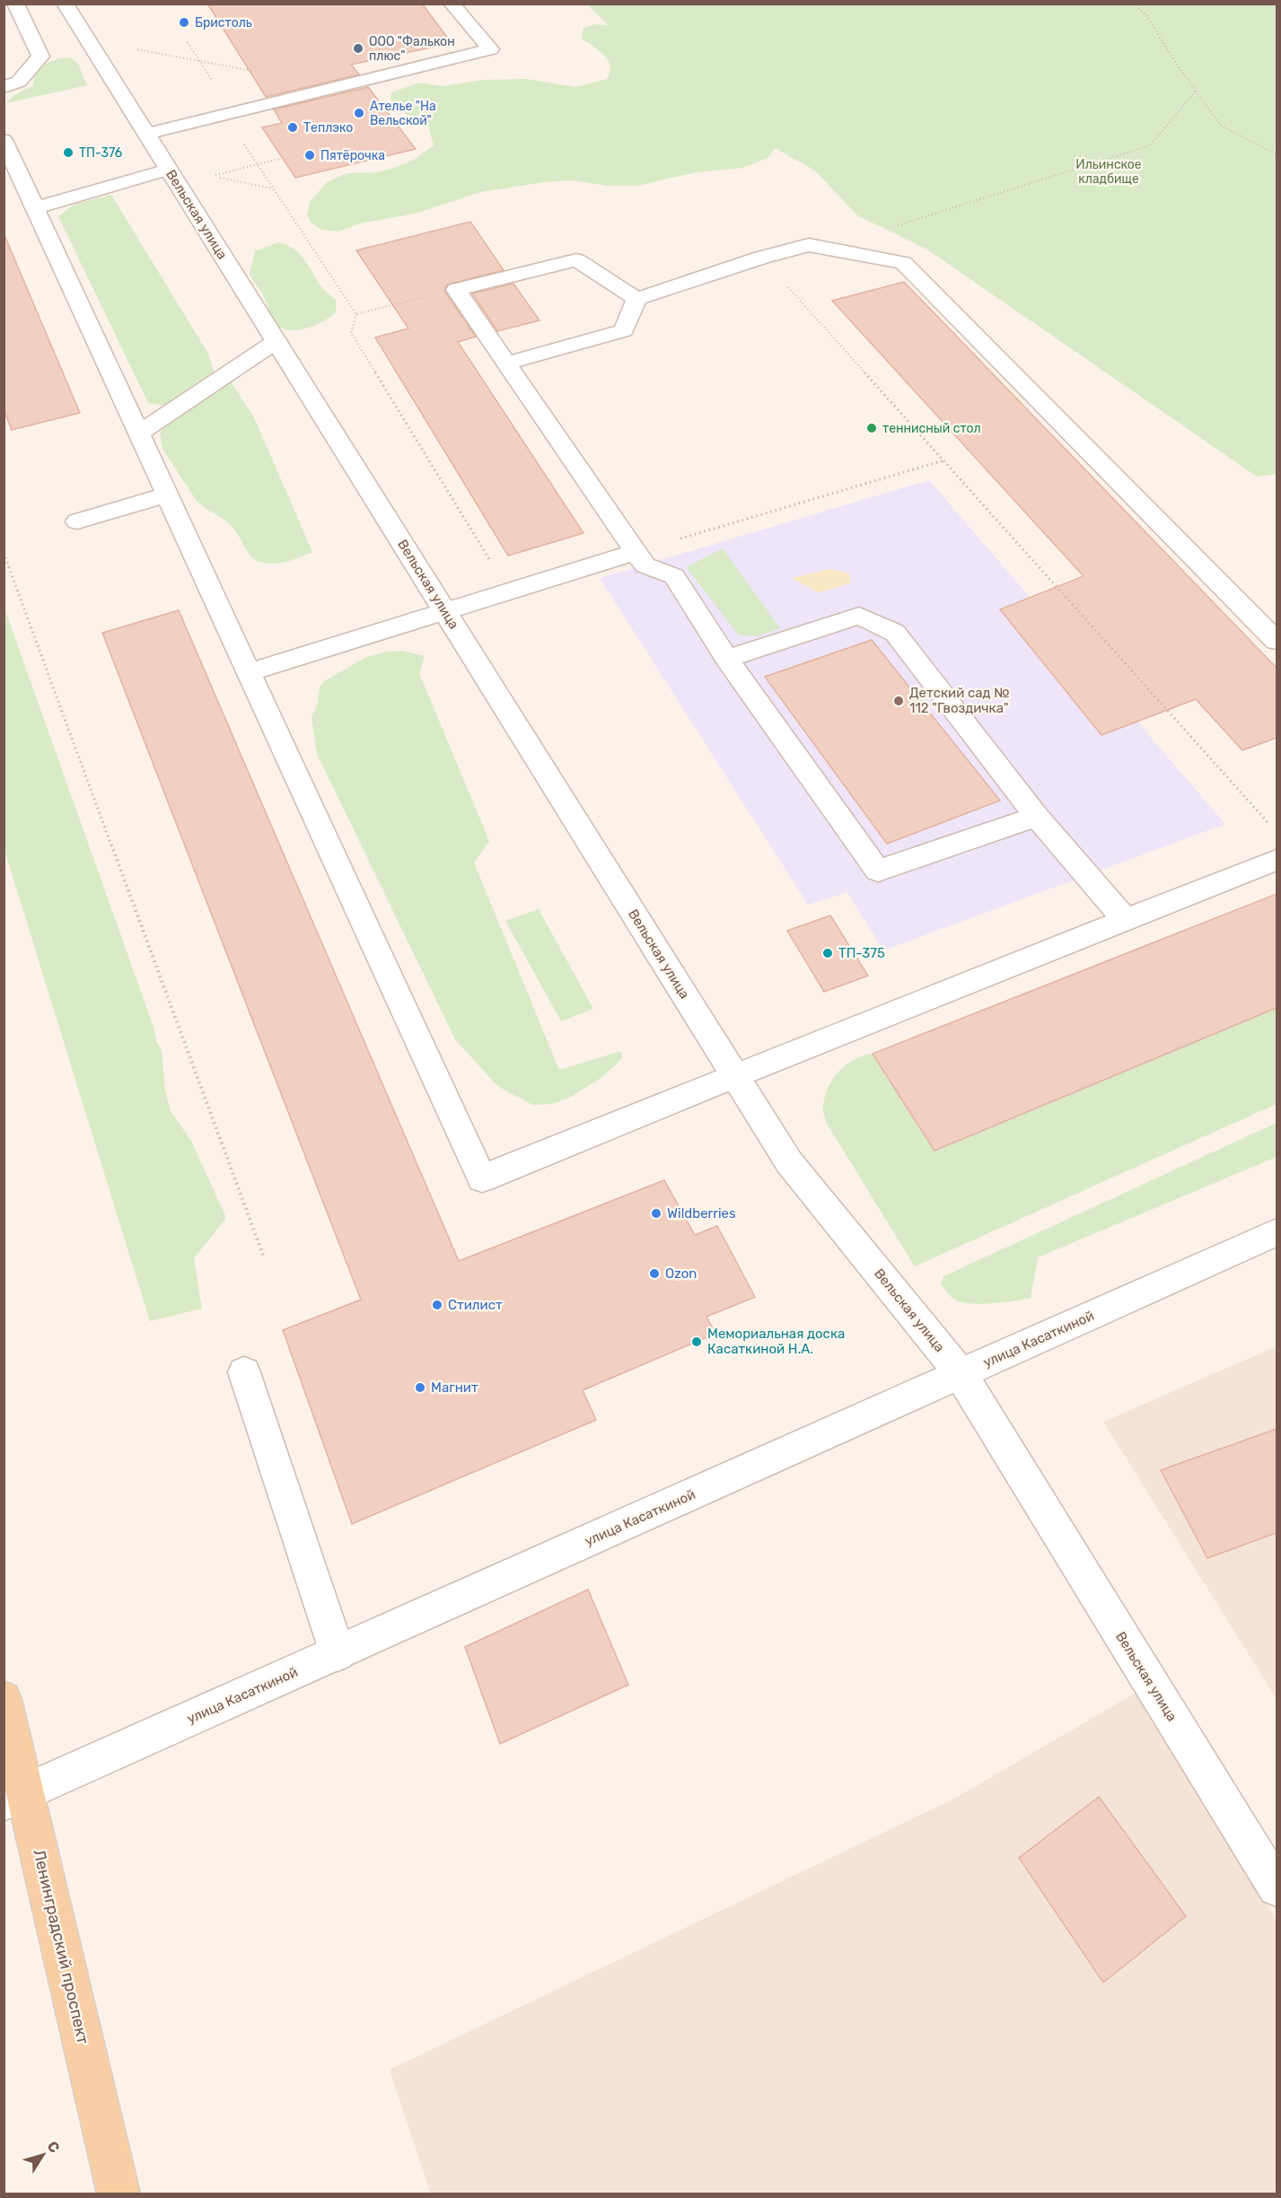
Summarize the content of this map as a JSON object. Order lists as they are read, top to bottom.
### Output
{
  "streets": {
    "main road": ["Ленинградский проспект"],
    "street": ["Вельская улица", "улица Касаткиной"]
  },
  "crossings": [
    ["Вельская улица", "улица Касаткиной"],
    ["улица Касаткиной", "Ленинградский проспект"]
  ],
  "parks": ["Ильинское кладбище"],
  "places": [
    "Бристоль",
    "ООО \"Фалькон плюс\"",
    "Ателье \"На Вельской\"",
    "Теплэко",
    "ТП-376",
    "Пятёрочка",
    "теннисный стол",
    "Детский сад № 112 \"Гвоздичка\"",
    "ТП-375",
    "Wildberries",
    "Ozon",
    "Стилист",
    "Мемориальная доска Касаткиной Н.А.",
    "Магнит"
  ],
  "north": "top right"
}
